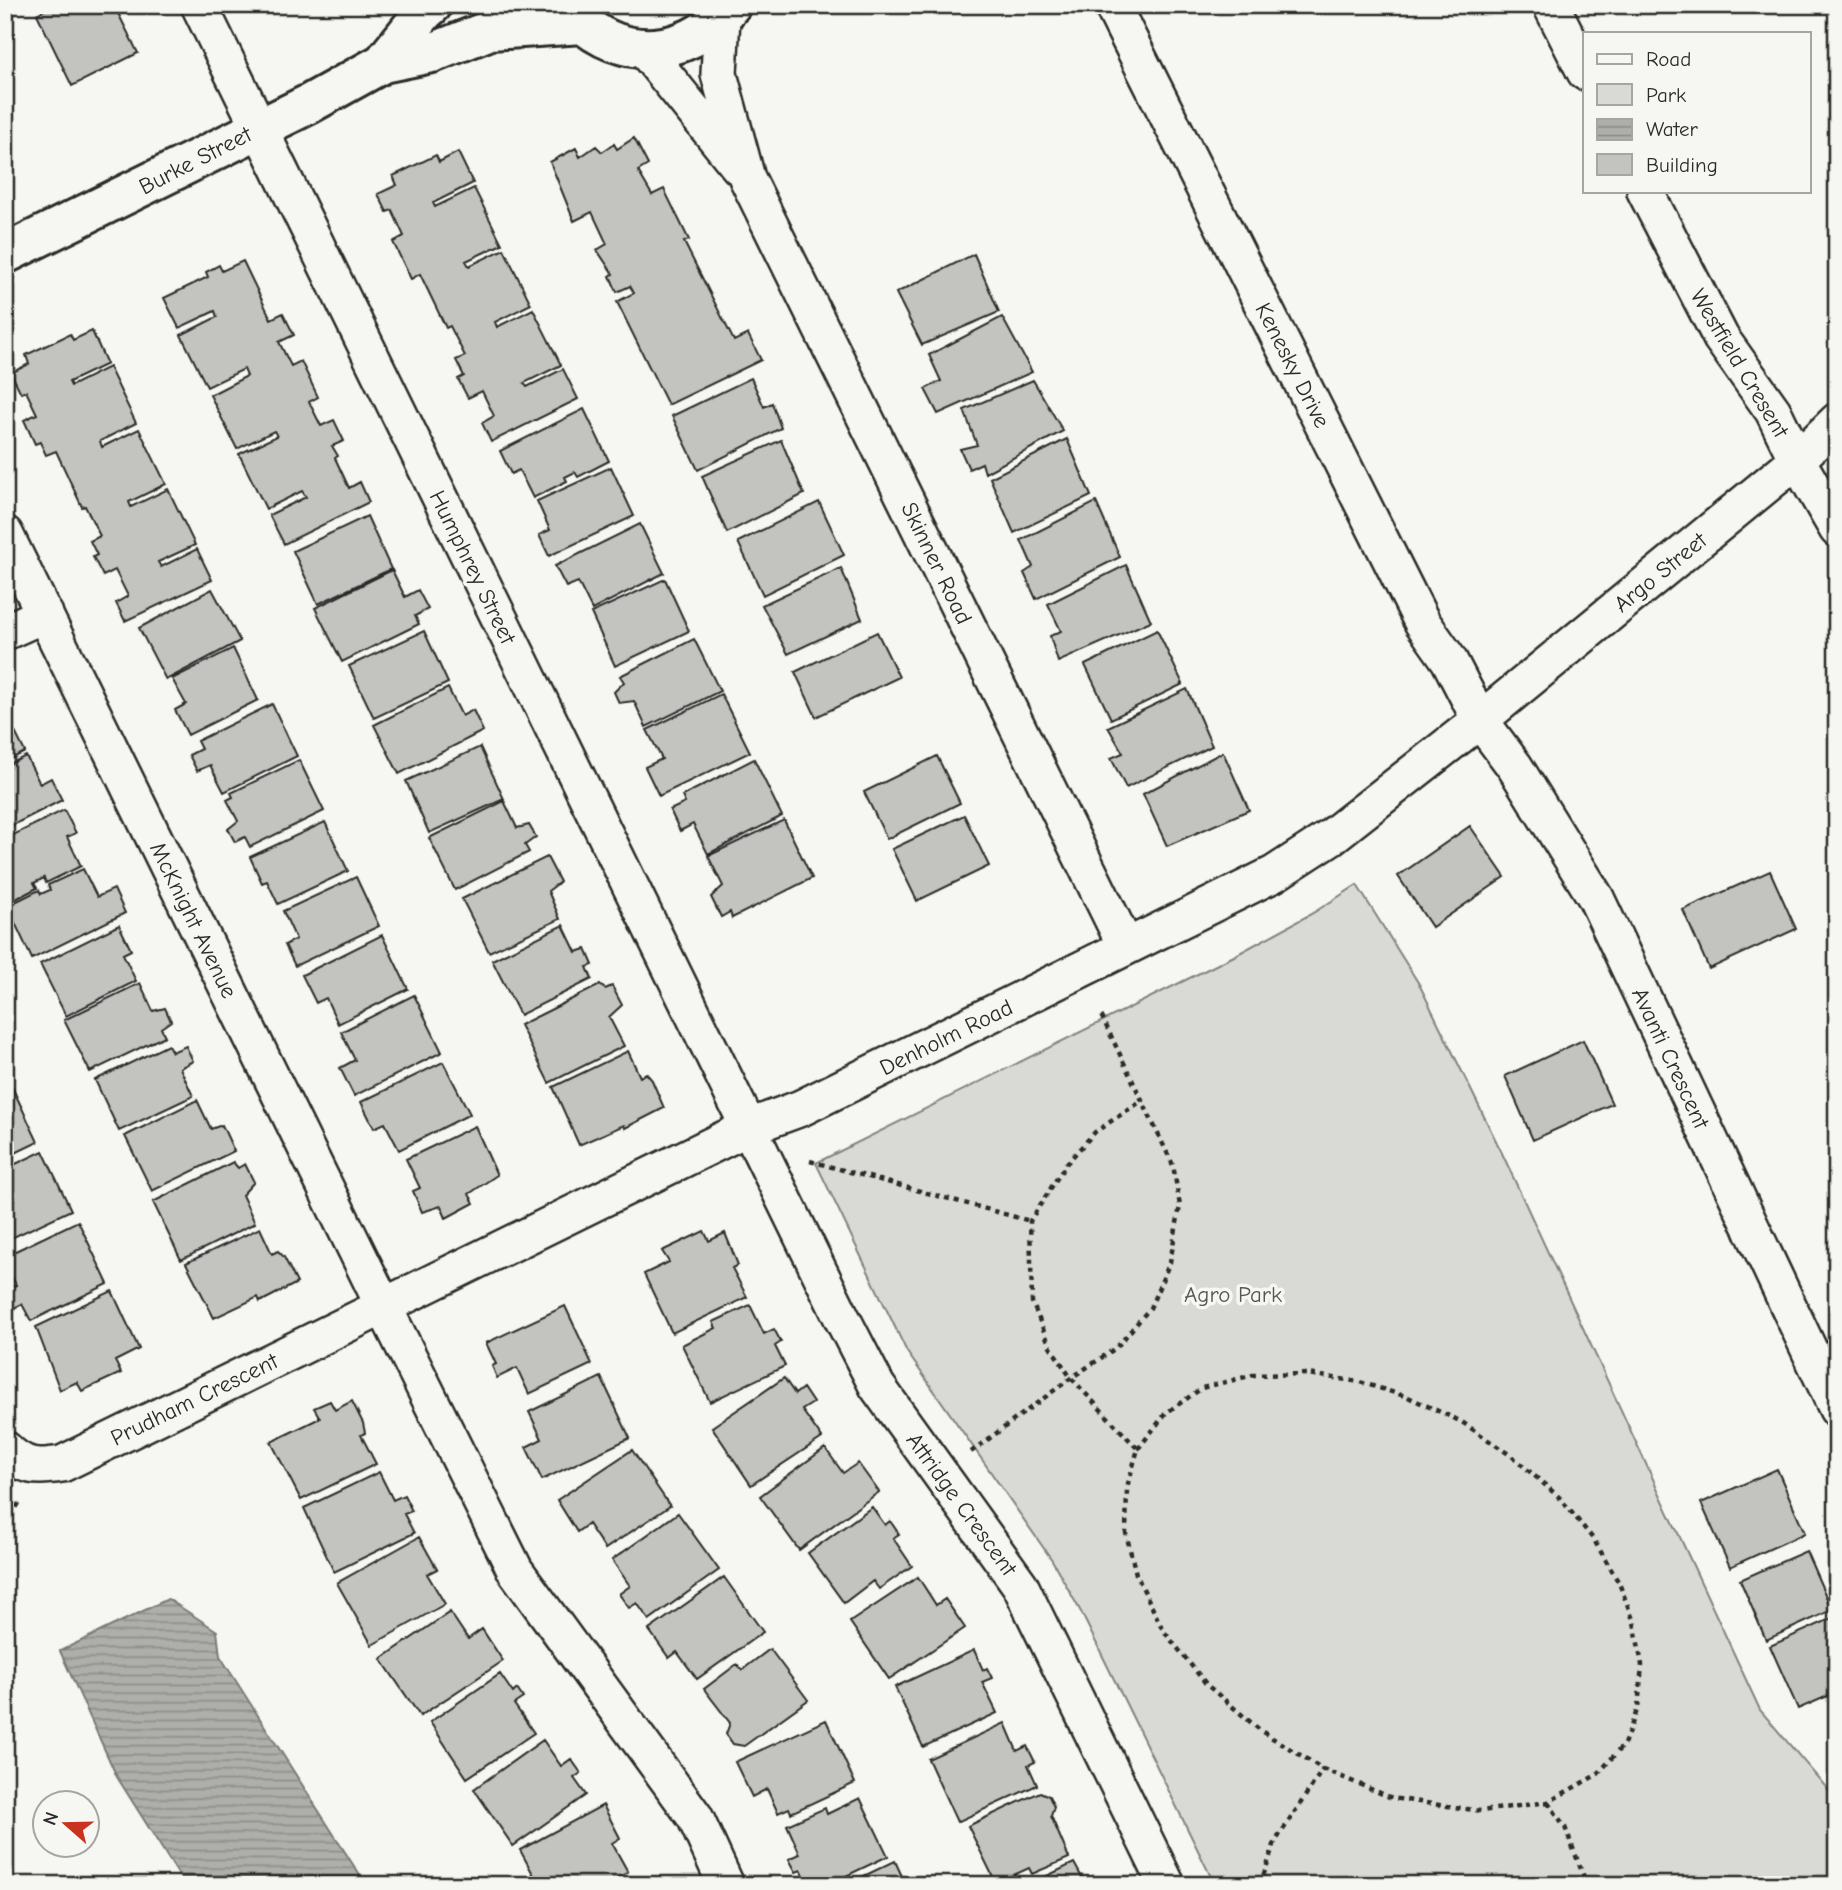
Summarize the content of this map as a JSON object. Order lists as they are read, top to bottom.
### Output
{
  "streets": {
    "street": [
      "Burke Street",
      "Westfield Cresent",
      "Kenesky Drive",
      "Skinner Road",
      "Humphrey Street",
      "Argo Street",
      "McKnight Avenue",
      "Denholm Road",
      "Avanti Crescent",
      "Prudham Crescent",
      "Attridge Crescent"
    ]
  },
  "crossings": [
    ["Burke Street", "Humphrey Street"],
    ["Westfield Cresent", "Argo Street"],
    ["Kenesky Drive", "Argo Street"],
    ["Kenesky Drive", "Denholm Road"],
    ["Kenesky Drive", "Avanti Crescent"],
    ["Skinner Road", "Denholm Road"],
    ["Humphrey Street", "Denholm Road"],
    ["Humphrey Street", "Attridge Crescent"],
    ["Argo Street", "Denholm Road"],
    ["Argo Street", "Avanti Crescent"],
    ["McKnight Avenue", "Denholm Road"],
    ["McKnight Avenue", "Prudham Crescent"],
    ["Denholm Road", "Avanti Crescent"],
    ["Denholm Road", "Prudham Crescent"],
    ["Denholm Road", "Attridge Crescent"]
  ],
  "parks": ["Agro Park"],
  "legend": [
    "Road",
    "Park",
    "Water",
    "Building"
  ],
  "north": "left"
}
